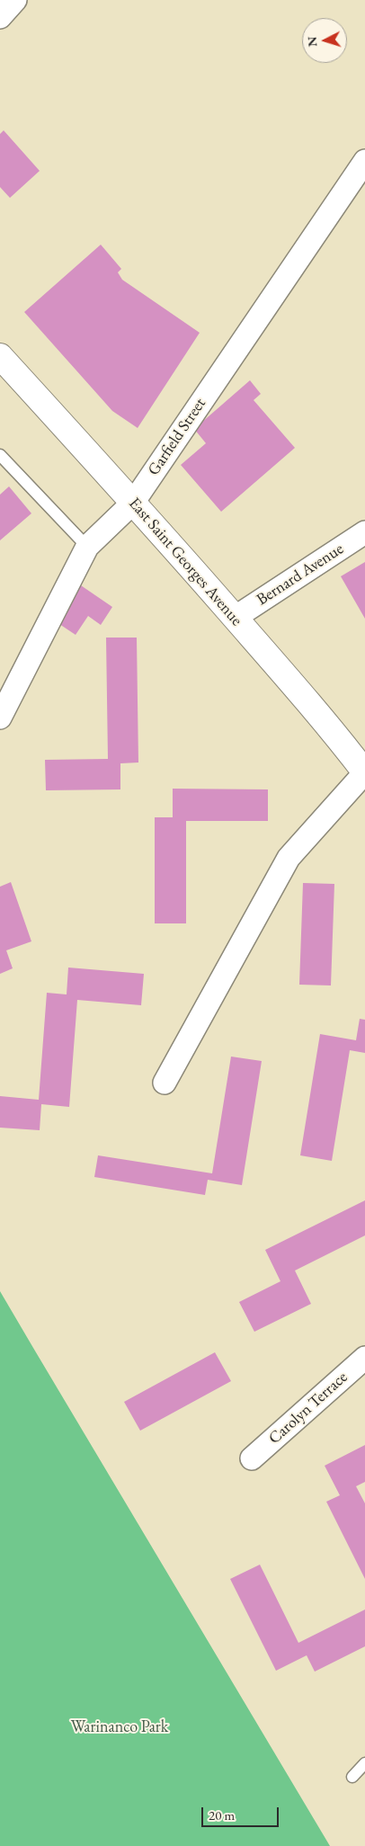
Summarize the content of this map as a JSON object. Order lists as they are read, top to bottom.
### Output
{
  "streets": {
    "main road": ["East Saint Georges Avenue"],
    "street": ["Garfield Street", "Bernard Avenue", "Carolyn Terrace"]
  },
  "crossings": [
    ["Garfield Street", "East Saint Georges Avenue"],
    ["East Saint Georges Avenue", "Bernard Avenue"]
  ],
  "parks": ["Warinanco Park"],
  "scale_bar": "20 m",
  "north": "left"
}
